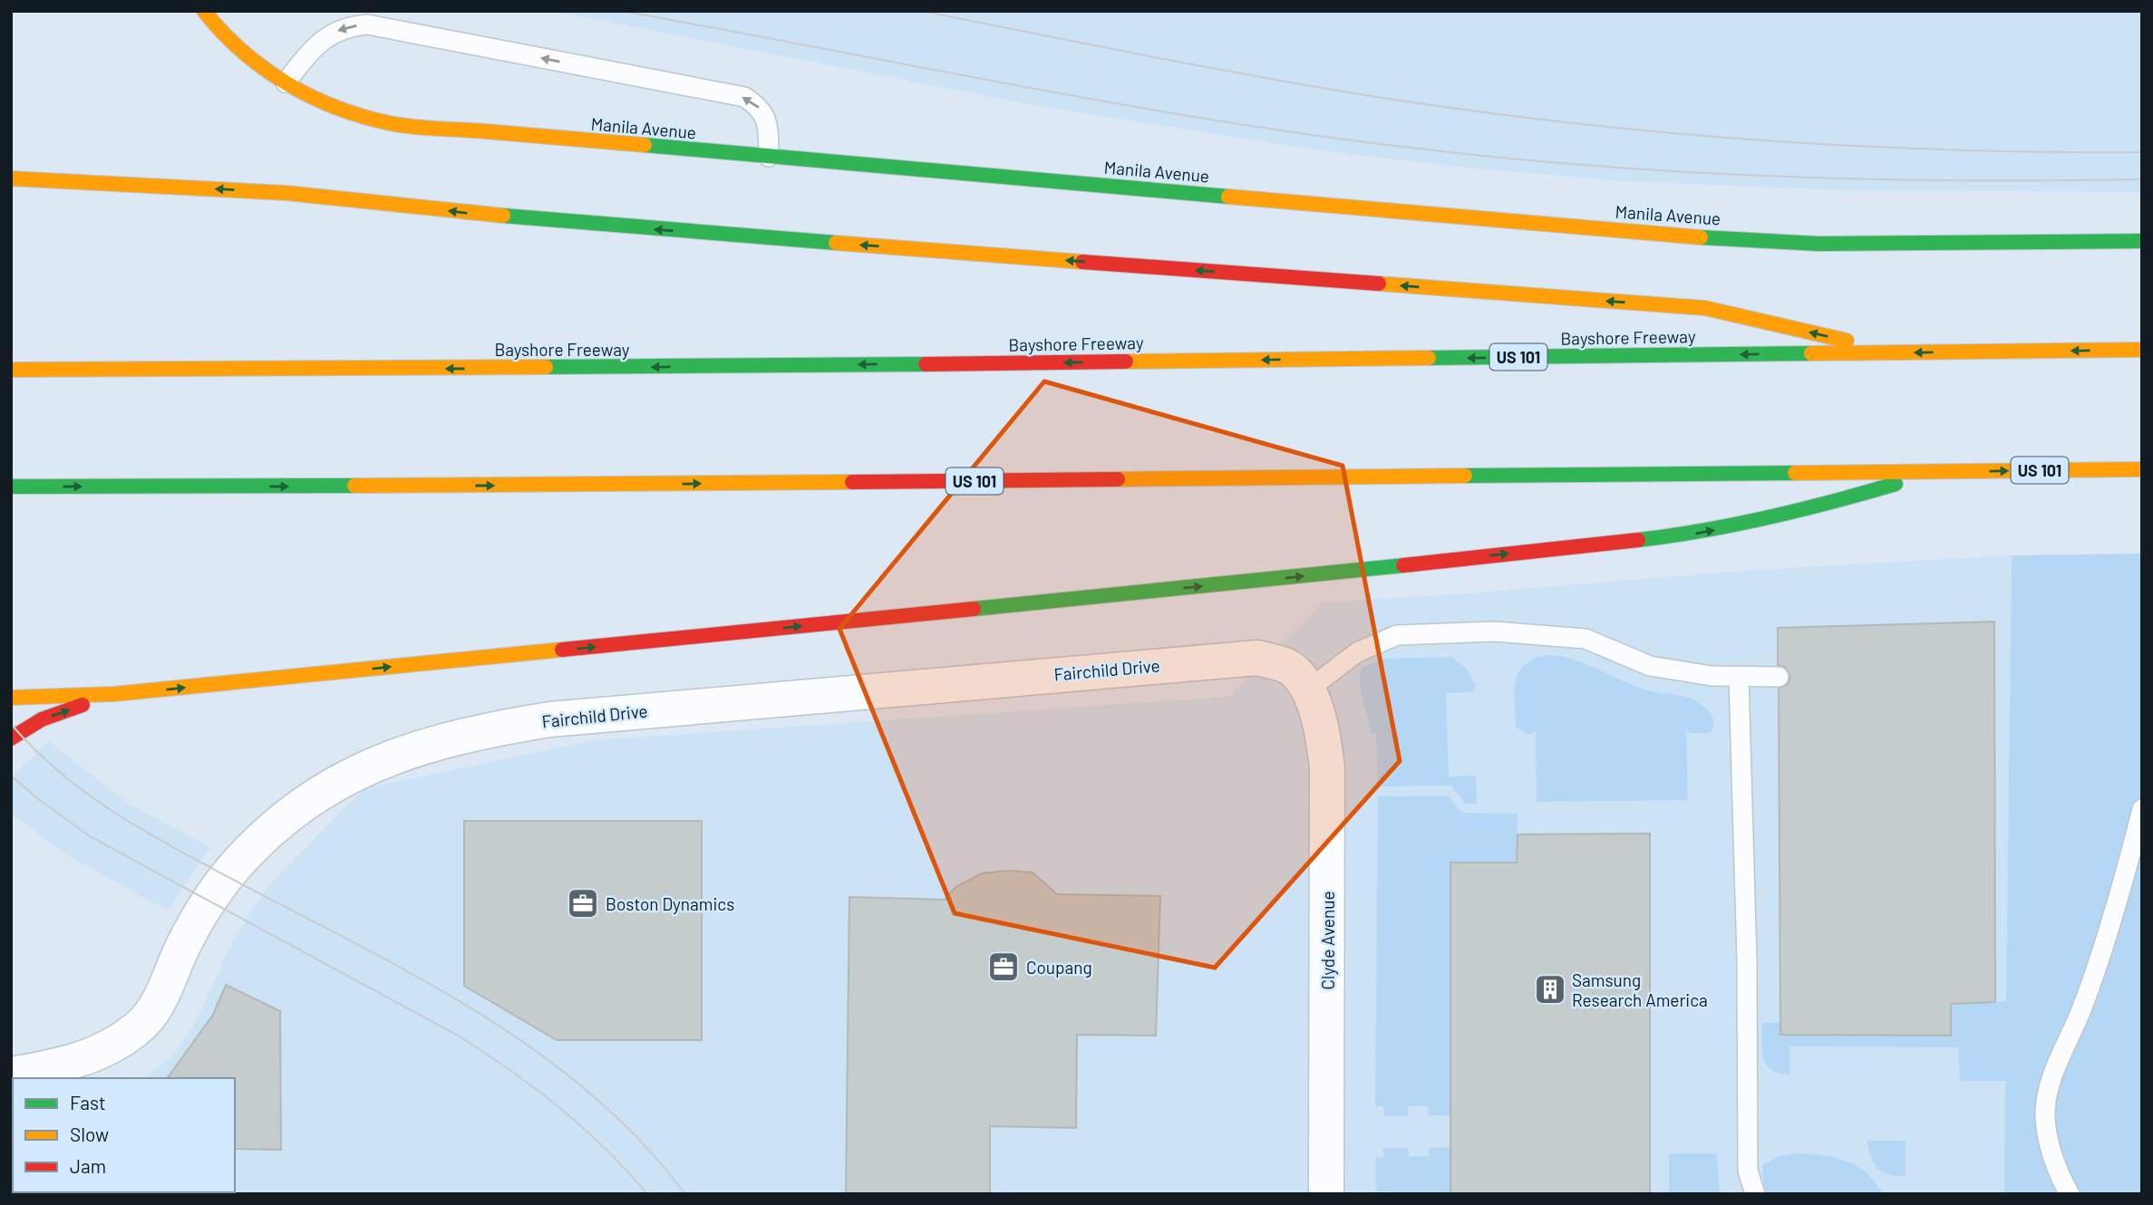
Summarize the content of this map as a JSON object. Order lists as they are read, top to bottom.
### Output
{
  "streets": {
    "main road": ["Manila Avenue", "Bayshore Freeway", "US 101"],
    "street": ["Fairchild Drive", "Clyde Avenue"]
  },
  "crossings": [
    ["Fairchild Drive", "Clyde Avenue"]
  ],
  "places": {
    "office": ["Boston Dynamics", "Coupang"],
    "building": ["Samsung Research America"]
  },
  "legend": ["Fast", "Slow", "Jam"]
}
